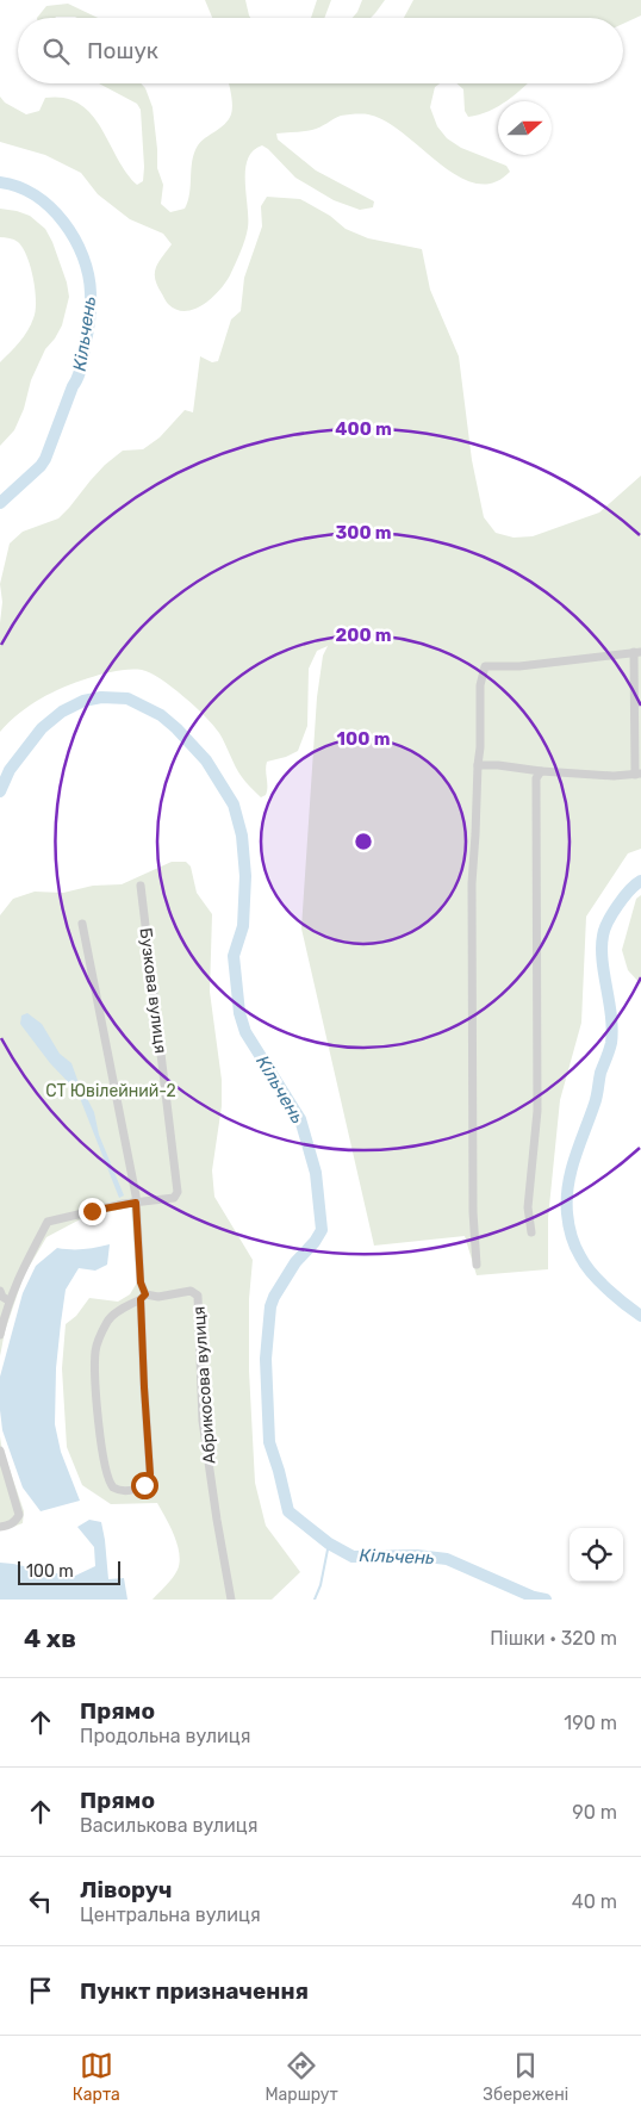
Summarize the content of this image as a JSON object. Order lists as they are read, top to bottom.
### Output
{
  "streets": {
    "street": ["Бузкова вулиця", "Абрикосова вулиця"]
  },
  "water": ["Кільчень"],
  "parks": ["СT Ювілейний-2"],
  "scale_bar": "100 m",
  "north": "right",
  "page": {
    "search": "Пошук",
    "scale": "100 m",
    "heading": ["4 хв", "Пішки · 320 m"],
    "list": [
      ["Прямо", "Продольна вулиця", "190 m"],
      ["Прямо", "Василькова вулиця", "90 m"],
      ["Ліворуч", "Центральна вулиця", "40 m"],
      "Пункт призначення"
    ],
    "nav": ["Карта", "Маршрут", "Збережені"]
  },
  "rings": [
    "400 m",
    "300 m",
    "200 m",
    "100 m"
  ]
}
